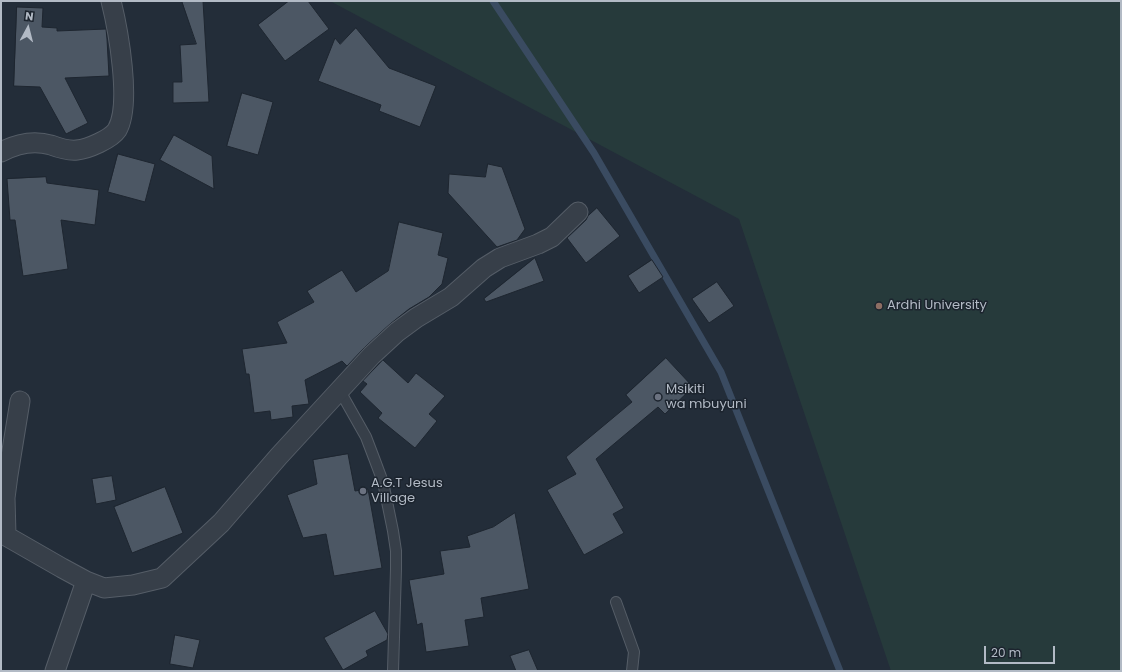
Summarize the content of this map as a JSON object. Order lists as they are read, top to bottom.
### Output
{
  "places": ["Ardhi University", "Msikiti wa mbuyuni", "A.G.T Jesus Village"],
  "scale_bar": "20 m",
  "north": "top"
}
